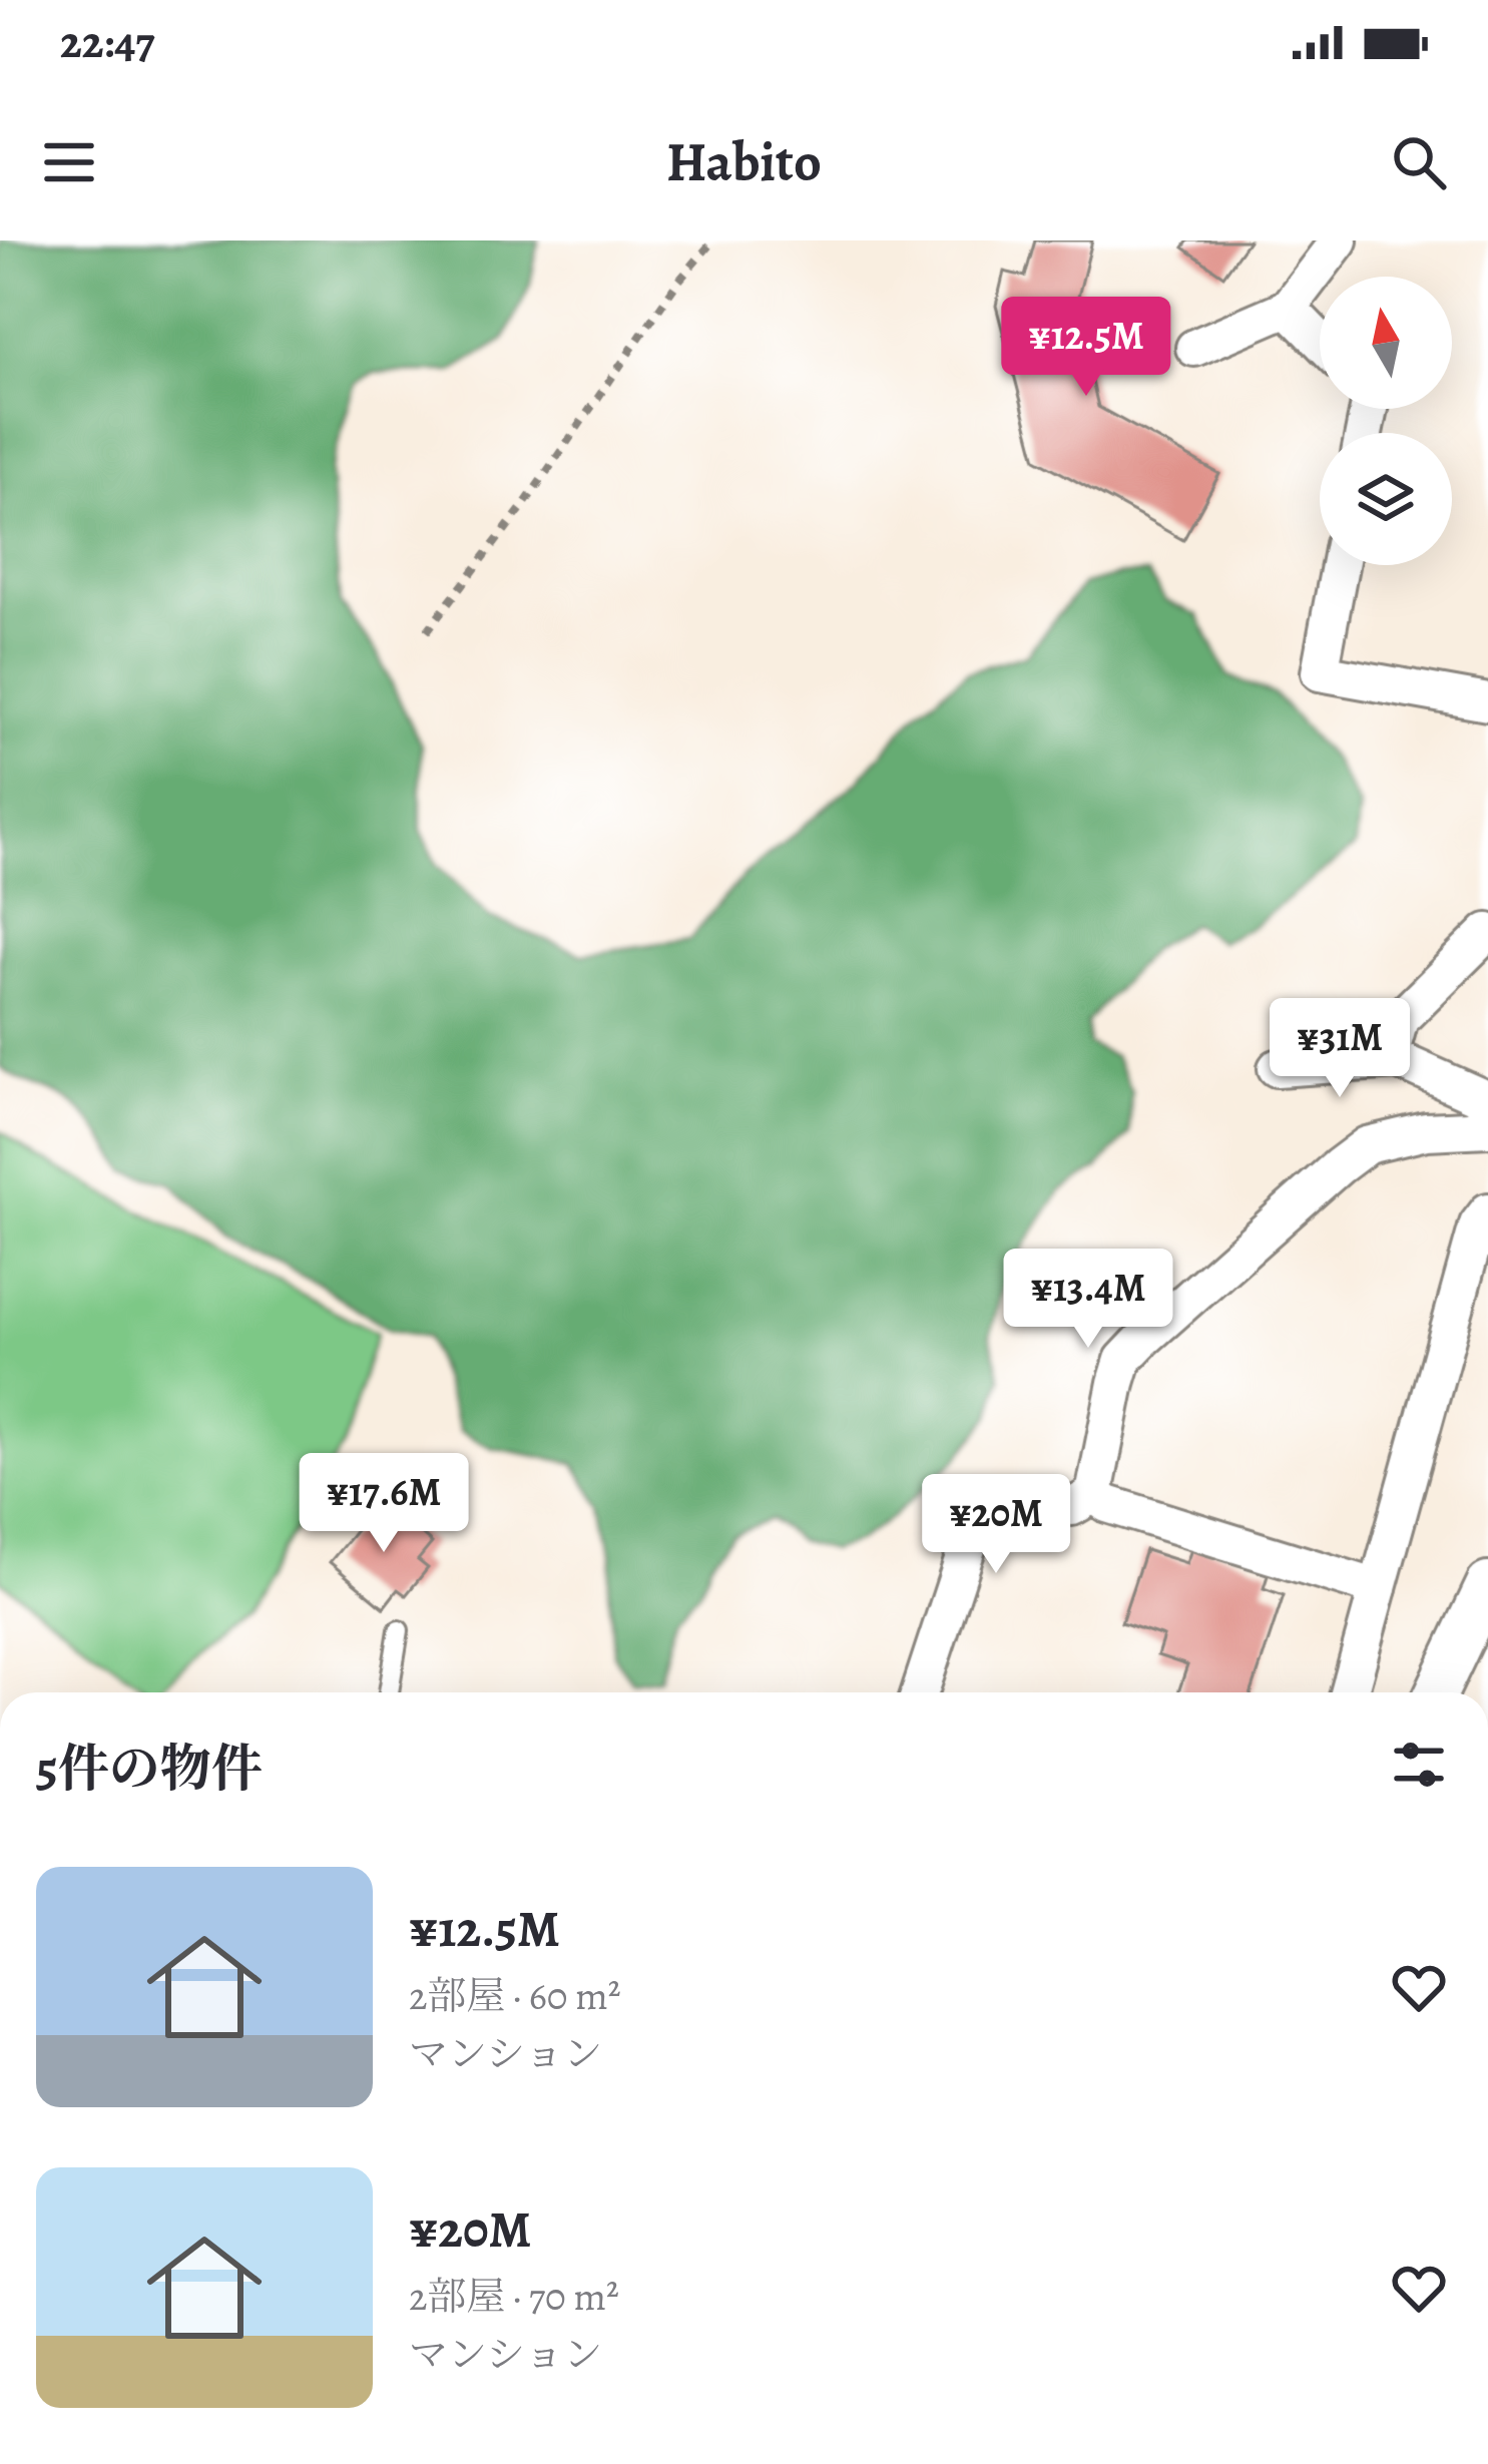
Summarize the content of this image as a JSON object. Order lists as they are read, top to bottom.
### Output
{
  "north": "top",
  "page": {
    "status": "22:47",
    "header": "Habito",
    "price": [
      "¥12.5M",
      "¥31M",
      "¥13.4M",
      "¥17.6M",
      "¥20M"
    ],
    "heading": "5件の物件",
    "list": [
      {
        "name": "¥12.5M",
        "note": "2部屋 · 60 m² · マンション"
      },
      {
        "name": "¥20M",
        "note": "2部屋 · 70 m² · マンション"
      }
    ]
  }
}
